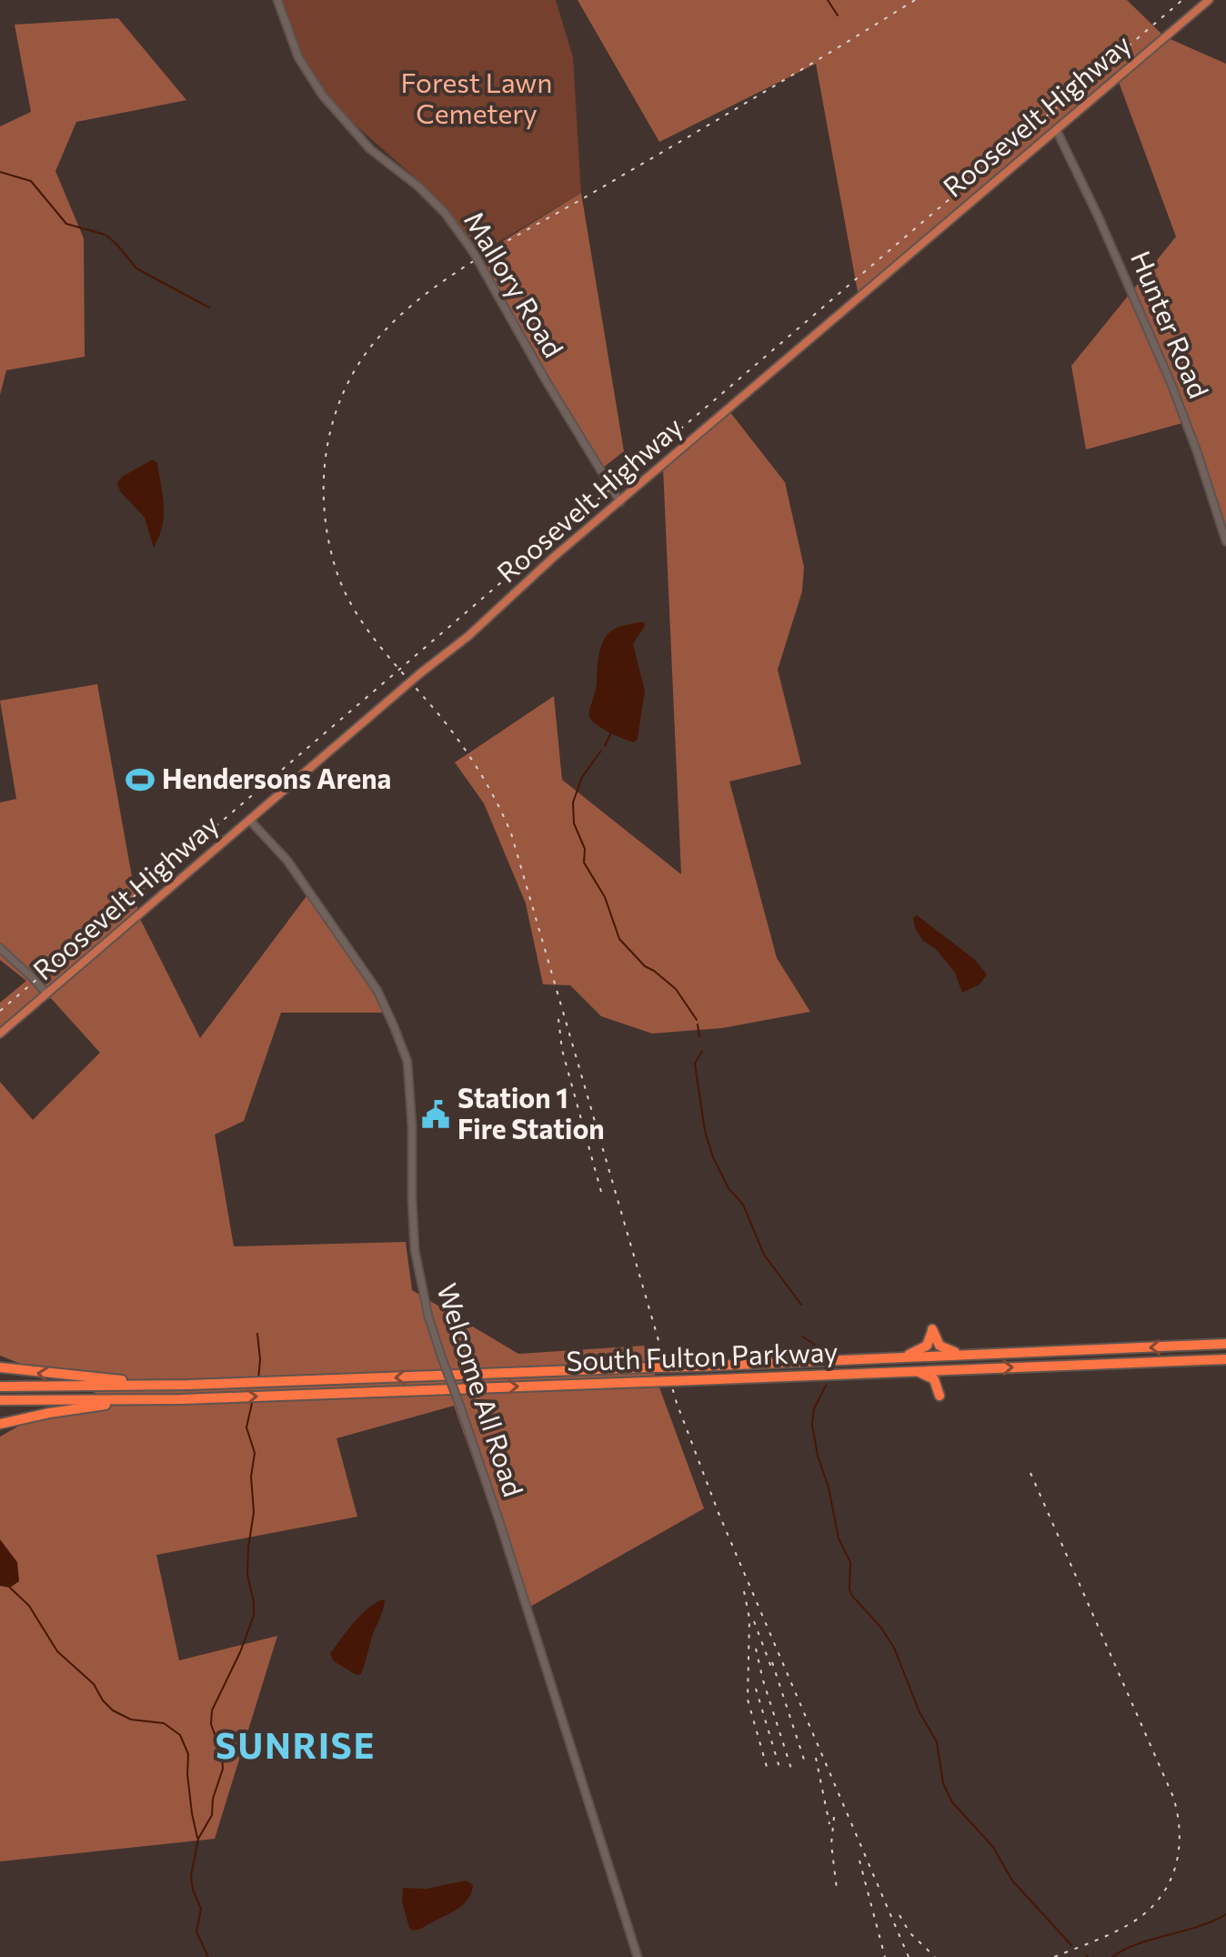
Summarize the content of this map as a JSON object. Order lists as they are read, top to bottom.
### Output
{
  "streets": {
    "highway": ["South Fulton Parkway"],
    "main road": ["Roosevelt Highway"],
    "street": ["Mallory Road", "Hunter Road", "Welcome All Road"]
  },
  "crossings": [
    ["Roosevelt Highway", "Mallory Road"],
    ["Roosevelt Highway", "Hunter Road"],
    ["Roosevelt Highway", "Welcome All Road"]
  ],
  "districts": ["SUNRISE"],
  "parks": ["Forest Lawn Cemetery"],
  "places": {
    "sports": ["Hendersons Arena"],
    "public building": ["Station 1 Fire Station"]
  }
}
